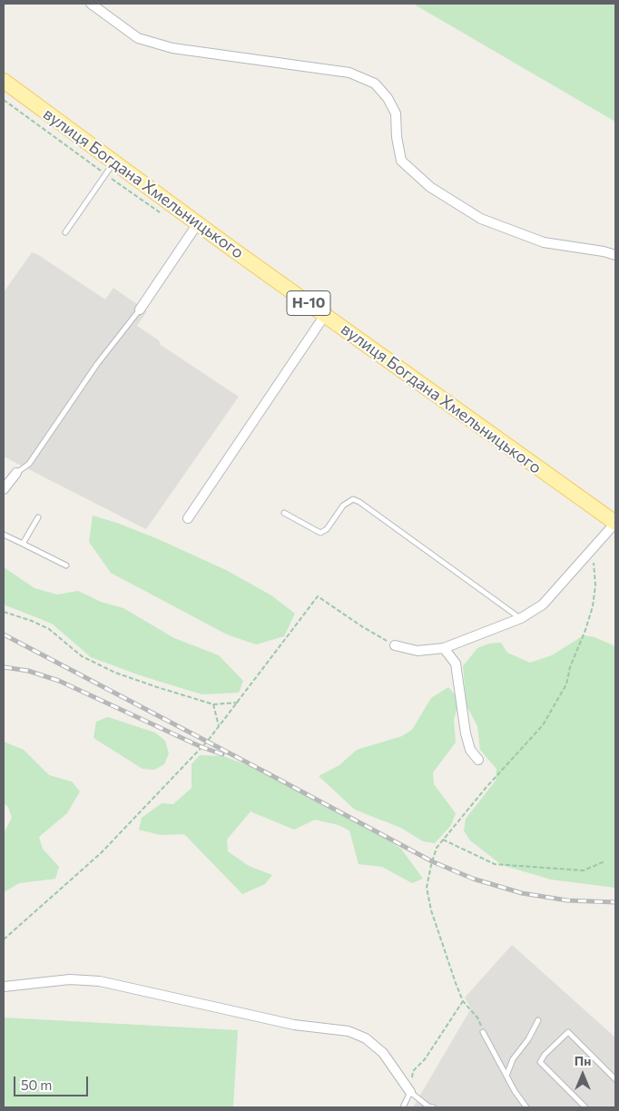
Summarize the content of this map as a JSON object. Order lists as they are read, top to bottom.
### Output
{
  "streets": {
    "main road": ["вулиця Богдана Хмельницького", "Н-10"]
  },
  "scale_bar": "50 m",
  "north": "top"
}
